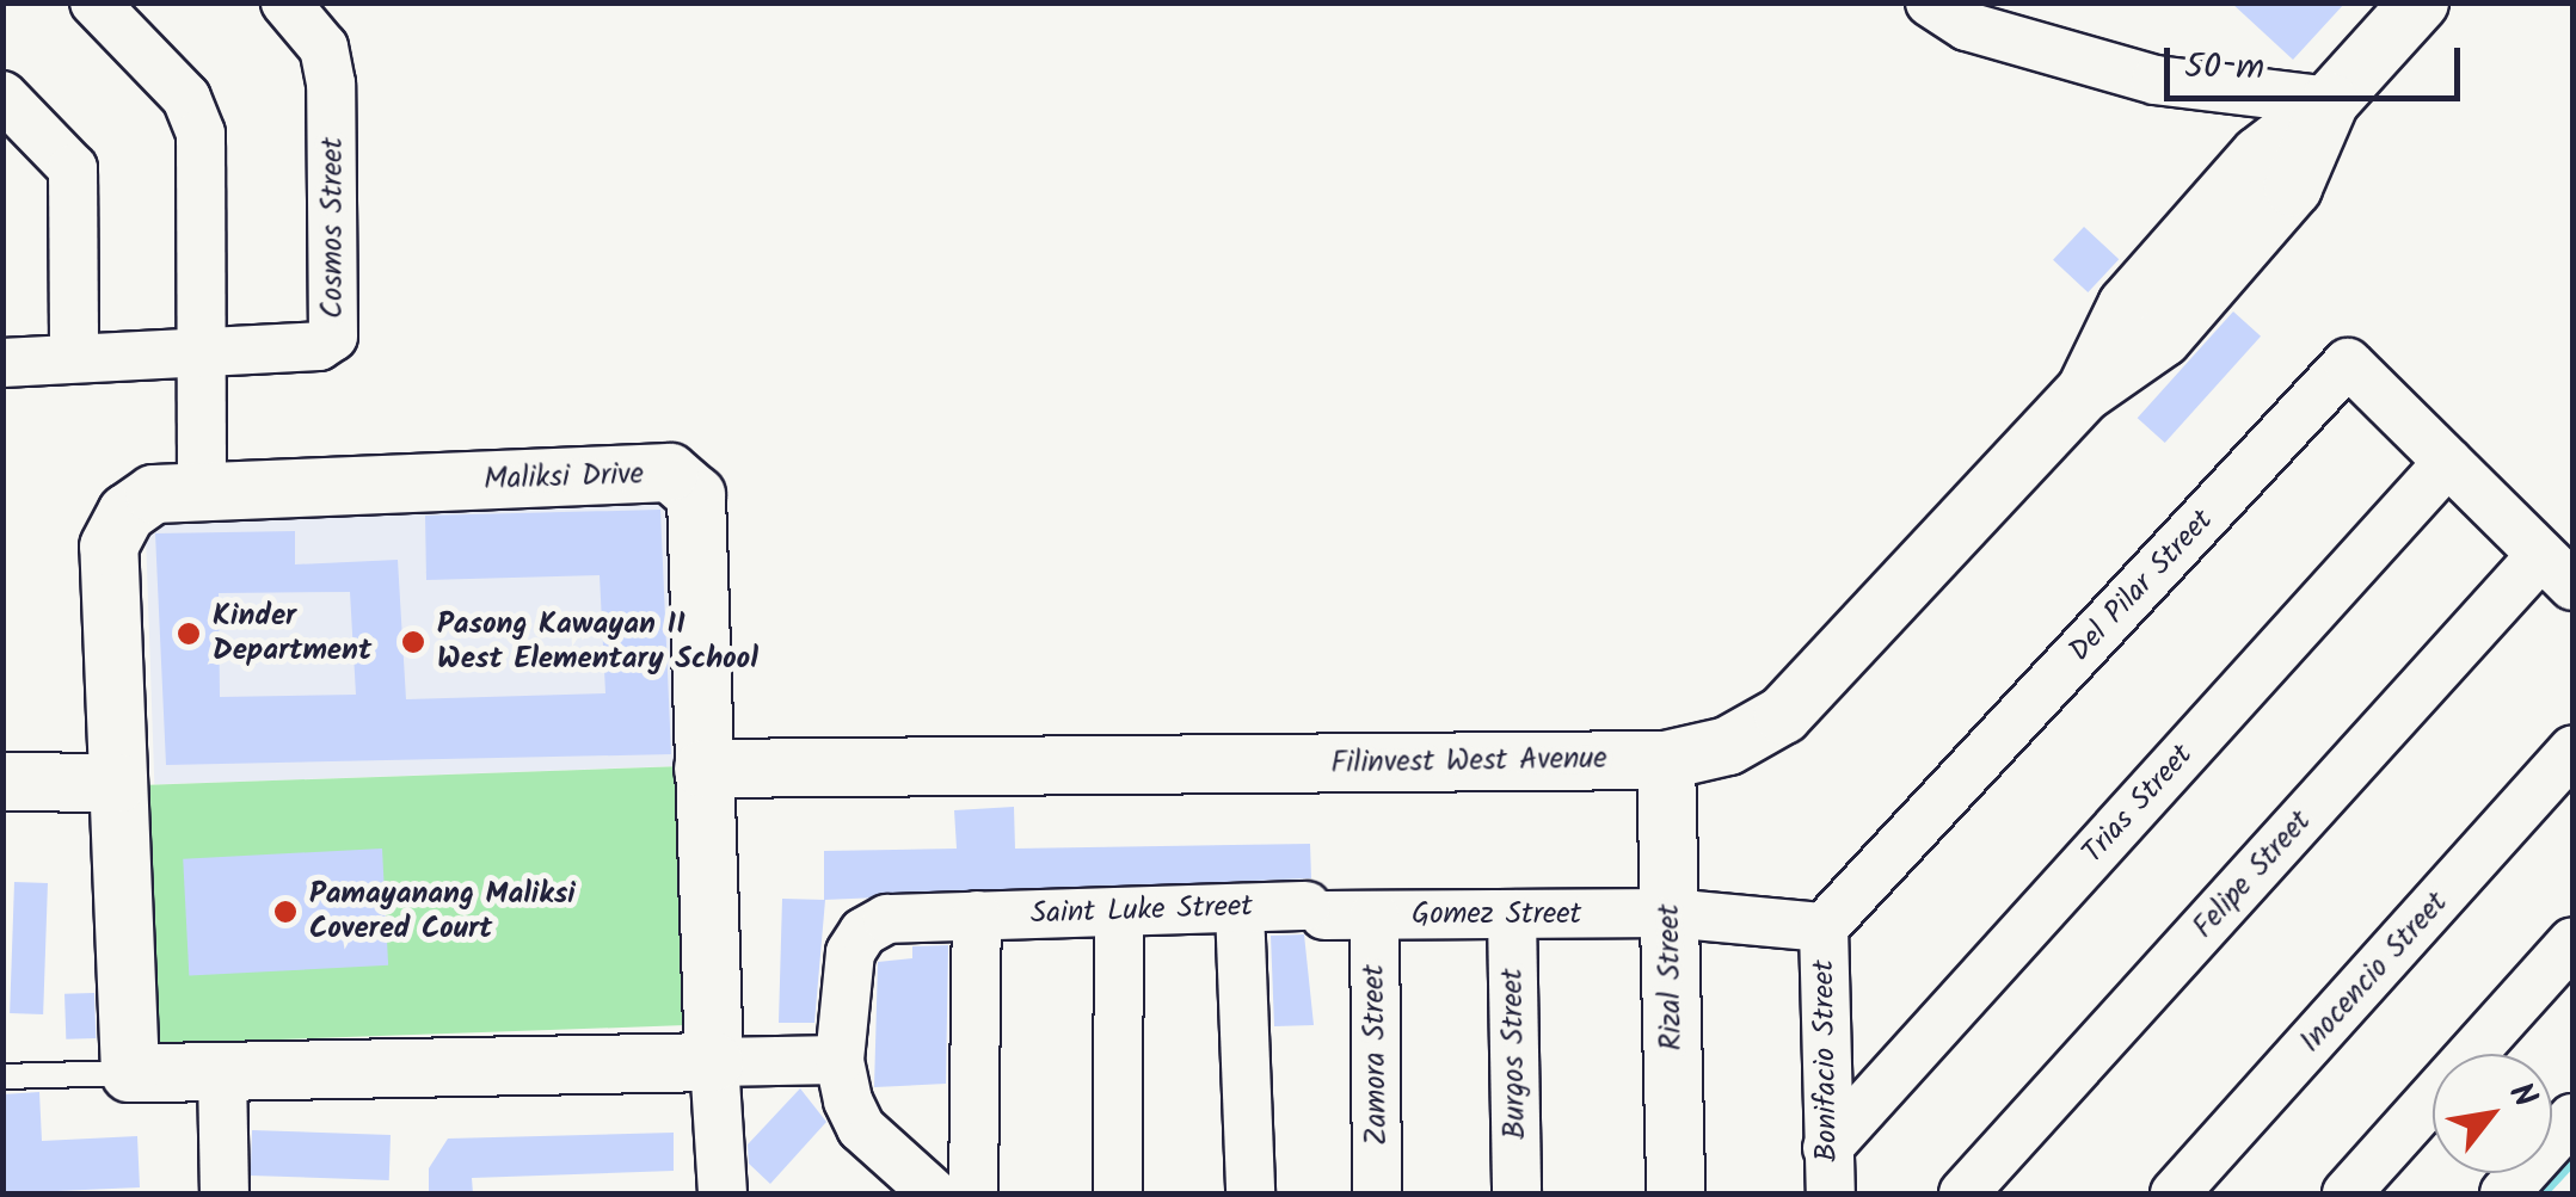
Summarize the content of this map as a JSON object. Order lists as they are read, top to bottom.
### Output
{
  "streets": {
    "street": [
      "Cosmos Street",
      "Maliksi Drive",
      "Del Pilar Street",
      "Filinvest West Avenue",
      "Trias Street",
      "Felipe Street",
      "Saint Luke Street",
      "Gomez Street",
      "Inocencio Street",
      "Rizal Street",
      "Burgos Street",
      "Zamora Street",
      "Bonifacio Street"
    ]
  },
  "crossings": [
    ["Maliksi Drive", "Filinvest West Avenue"],
    ["Del Pilar Street", "Trias Street"],
    ["Del Pilar Street", "Felipe Street"],
    ["Del Pilar Street", "Bonifacio Street"],
    ["Filinvest West Avenue", "Rizal Street"],
    ["Trias Street", "Bonifacio Street"],
    ["Saint Luke Street", "Gomez Street"],
    ["Gomez Street", "Rizal Street"],
    ["Gomez Street", "Burgos Street"],
    ["Gomez Street", "Zamora Street"]
  ],
  "places": ["Kinder Department", "Pasong Kawayan II West Elementary School", "Pamayanang Maliksi Covered Court"],
  "scale_bar": "50 m",
  "north": "top right"
}
